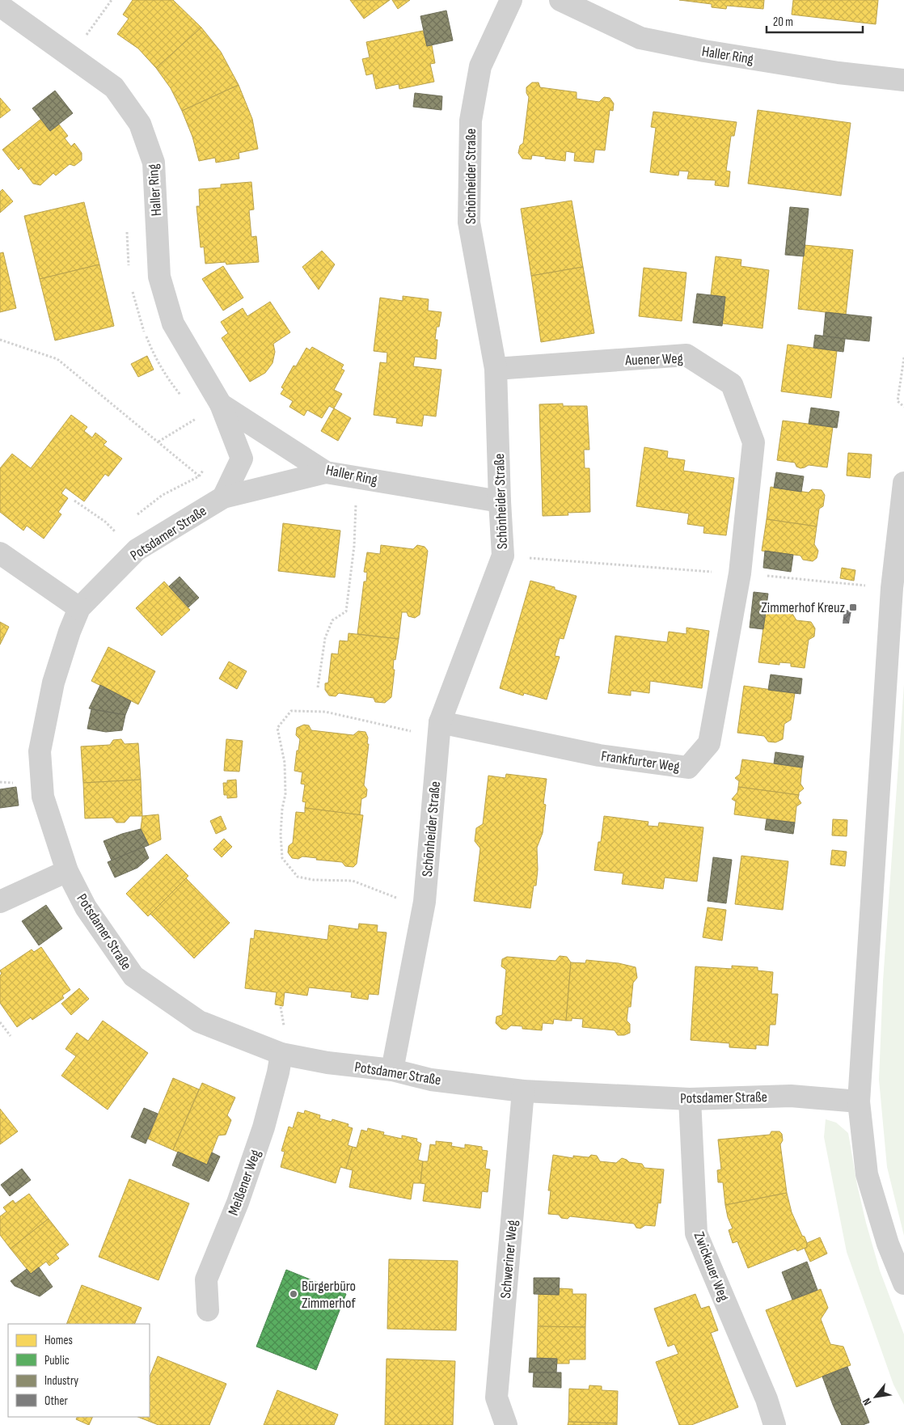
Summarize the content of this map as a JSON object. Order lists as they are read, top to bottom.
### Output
{
  "streets": {
    "street": [
      "Haller Ring",
      "Schönheider Straße",
      "Auener Weg",
      "Potsdamer Straße",
      "Frankfurter Weg",
      "Meißener Weg",
      "Schweriner Weg",
      "Zwickauer Weg"
    ]
  },
  "crossings": [
    ["Haller Ring", "Schönheider Straße"],
    ["Haller Ring", "Potsdamer Straße"],
    ["Schönheider Straße", "Auener Weg"],
    ["Schönheider Straße", "Potsdamer Straße"],
    ["Schönheider Straße", "Frankfurter Weg"],
    ["Auener Weg", "Frankfurter Weg"],
    ["Potsdamer Straße", "Meißener Weg"],
    ["Potsdamer Straße", "Schweriner Weg"],
    ["Potsdamer Straße", "Zwickauer Weg"]
  ],
  "places": {
    "transit": ["Zimmerhof Kreuz"],
    "other": ["Bürgerbüro Zimmerhof"]
  },
  "legend": [
    "Homes",
    "Public",
    "Industry",
    "Other"
  ],
  "scale_bar": "20 m",
  "north": "bottom left"
}
